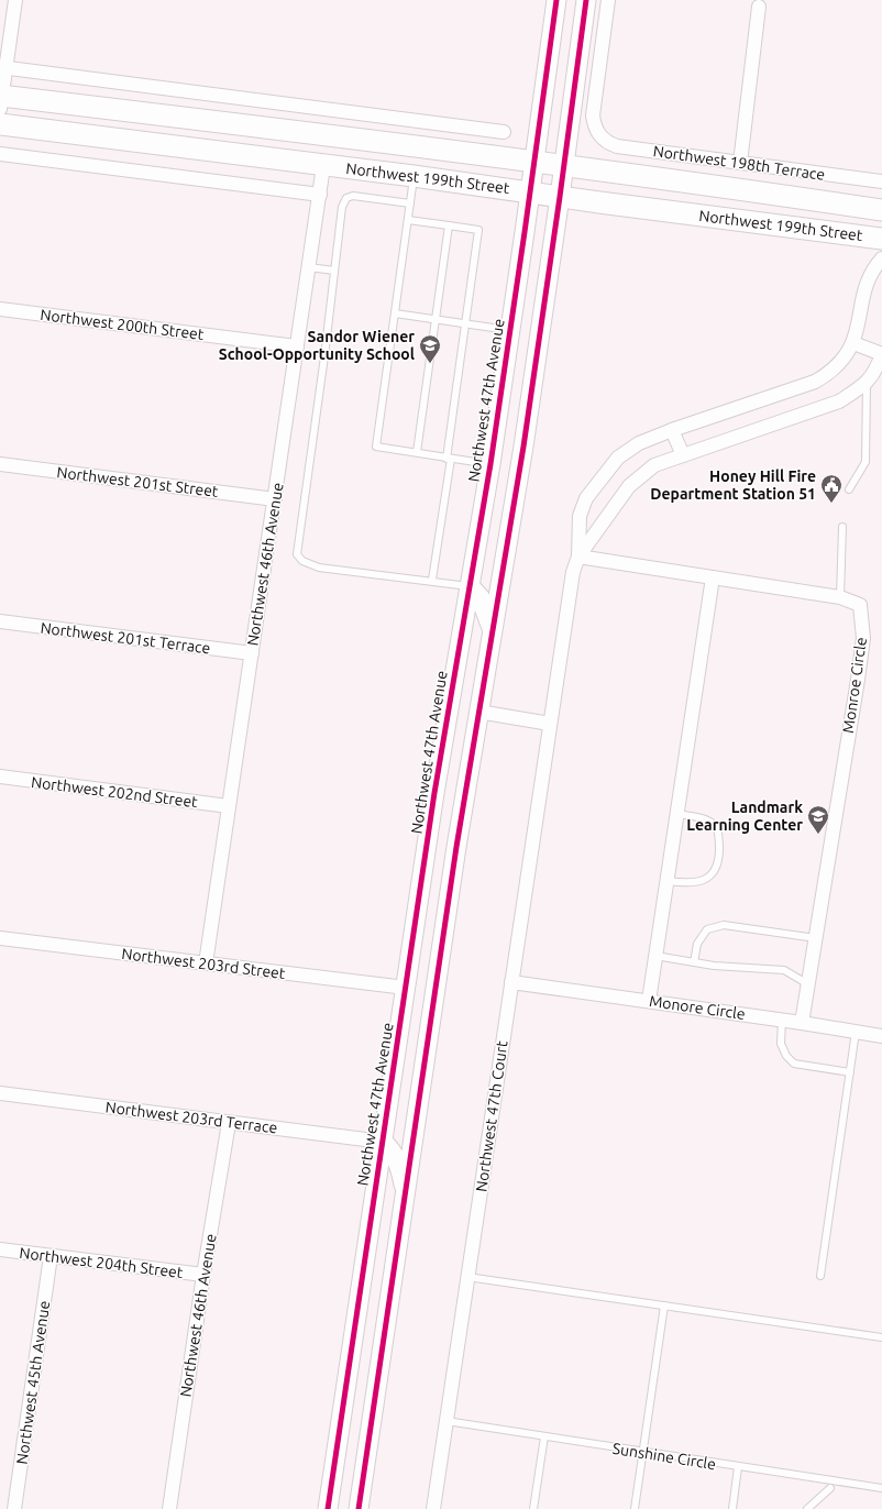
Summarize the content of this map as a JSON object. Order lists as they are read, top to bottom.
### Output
{
  "streets": {
    "main road": ["Northwest 199th Street", "Northwest 47th Avenue"],
    "street": [
      "Northwest 198th Terrace",
      "Northwest 200th Street",
      "Northwest 201st Street",
      "Northwest 46th Avenue",
      "Northwest 201st Terrace",
      "Monroe Circle",
      "Northwest 202nd Street",
      "Northwest 203rd Street",
      "Monore Circle",
      "Northwest 47th Court",
      "Northwest 203rd Terrace",
      "Northwest 204th Street",
      "Northwest 45th Avenue"
    ],
    "lane": ["Sunshine Circle"]
  },
  "crossings": [
    ["Northwest 199th Street", "Northwest 47th Avenue"],
    ["Northwest 199th Street", "Northwest 46th Avenue"],
    ["Northwest 200th Street", "Northwest 46th Avenue"],
    ["Northwest 47th Avenue", "Northwest 203rd Street"],
    ["Northwest 47th Avenue", "Northwest 203rd Terrace"],
    ["Northwest 201st Street", "Northwest 46th Avenue"],
    ["Northwest 46th Avenue", "Northwest 201st Terrace"],
    ["Northwest 46th Avenue", "Northwest 202nd Street"],
    ["Northwest 46th Avenue", "Northwest 203rd Street"],
    ["Northwest 46th Avenue", "Northwest 203rd Terrace"],
    ["Northwest 46th Avenue", "Northwest 204th Street"],
    ["Monroe Circle", "Monore Circle"],
    ["Monroe Circle", "Northwest 47th Court"],
    ["Monore Circle", "Northwest 47th Court"],
    ["Northwest 47th Court", "Sunshine Circle"],
    ["Northwest 204th Street", "Northwest 45th Avenue"]
  ],
  "places": {
    "school or university": ["Sandor Wiener School-Opportunity School", "Landmark Learning Center"],
    "public building": ["Honey Hill Fire Department Station 51"]
  }
}
